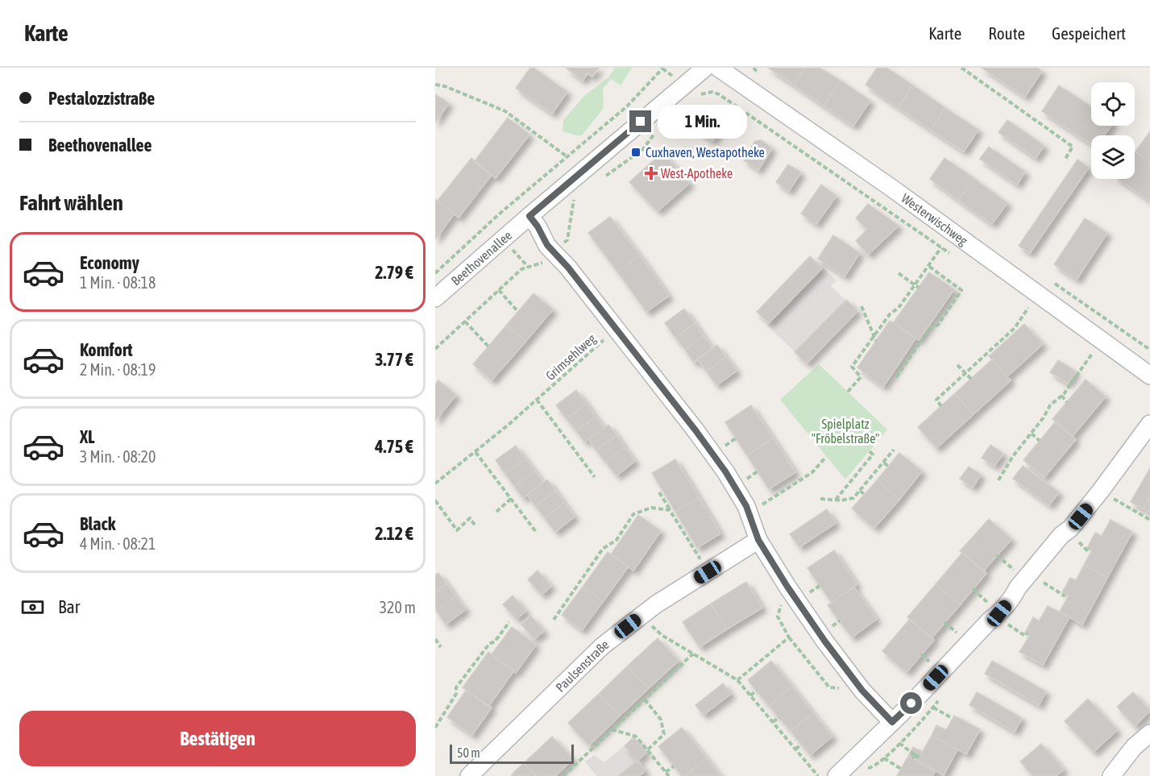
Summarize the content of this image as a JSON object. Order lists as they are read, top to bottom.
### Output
{
  "streets": {
    "street": ["Westerwischweg", "Beethovenallee", "Paulsenstraße"],
    "path": ["Grimsehlweg"]
  },
  "parks": ["Spielplatz \"Fröbelstraße\""],
  "places": {
    "transit": ["Cuxhaven, Westapotheke"],
    "health": ["West-Apotheke"]
  },
  "scale_bar": "50 m",
  "page": {
    "header": "Karte",
    "nav": ["Karte", "Route", "Gespeichert"],
    "banner": ["Pestalozzistraße", "Beethovenallee"],
    "bubble": "1 Min.",
    "heading": "Fahrt wählen",
    "list": [
      {
        "name": "Economy",
        "note": "1 Min. · 08:18",
        "value": "2.79 €"
      },
      {
        "name": "Komfort",
        "note": "2 Min. · 08:19",
        "value": "3.77 €"
      },
      {
        "name": "XL",
        "note": "3 Min. · 08:20",
        "value": "4.75 €"
      },
      {
        "name": "Black",
        "note": "4 Min. · 08:21",
        "value": "2.12 €"
      }
    ],
    "pay": ["Bar", "320 m"],
    "buttons": "Bestätigen",
    "scale": "50 m"
  }
}
